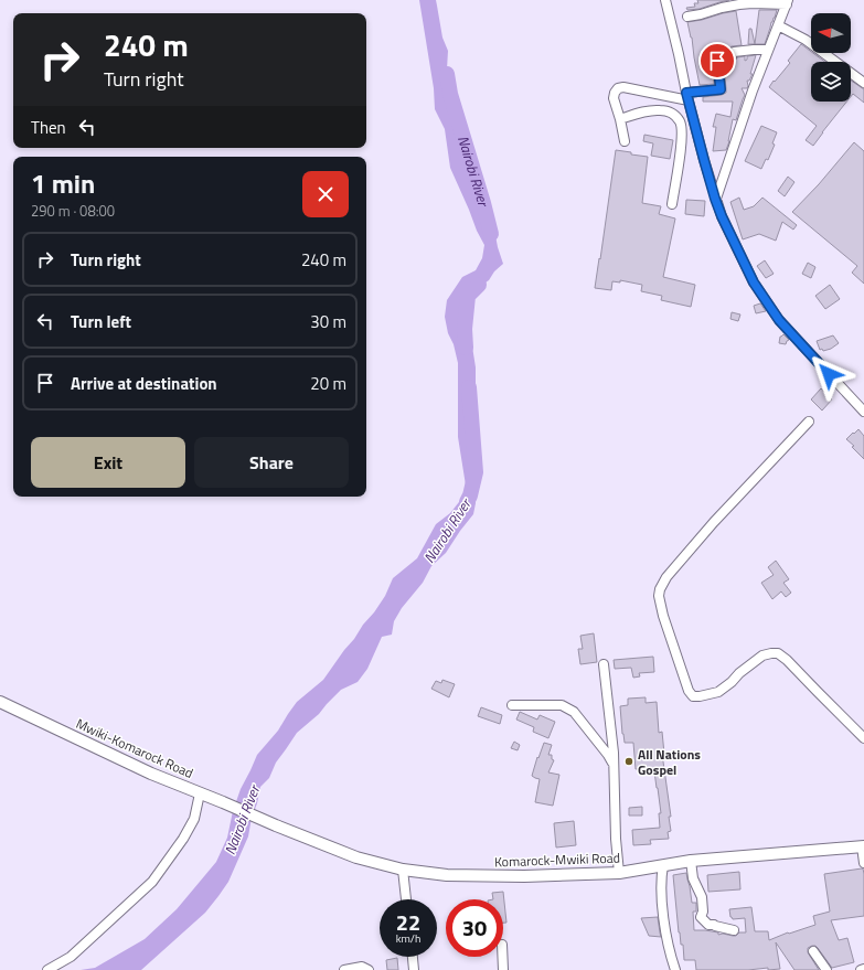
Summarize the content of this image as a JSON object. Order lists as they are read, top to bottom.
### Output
{
  "streets": {
    "main road": ["Mwiki-Komarock Road", "Komarock-Mwiki Road"]
  },
  "crossings": [
    ["Mwiki-Komarock Road", "Komarock-Mwiki Road"]
  ],
  "water": ["Nairobi River"],
  "places": ["All Nations Gospel"],
  "north": "left",
  "page": {
    "turn": ["240 m", "Turn right"],
    "then": "Then",
    "heading": ["1 min", "290 m · 08:00"],
    "list": [
      {
        "name": "Turn right",
        "value": "240 m"
      },
      {
        "name": "Turn left",
        "value": "30 m"
      },
      {
        "name": "Arrive at destination",
        "value": "20 m"
      }
    ],
    "buttons": ["Exit", "Share"],
    "speed": "22 km/h",
    "limit": "30"
  }
}
